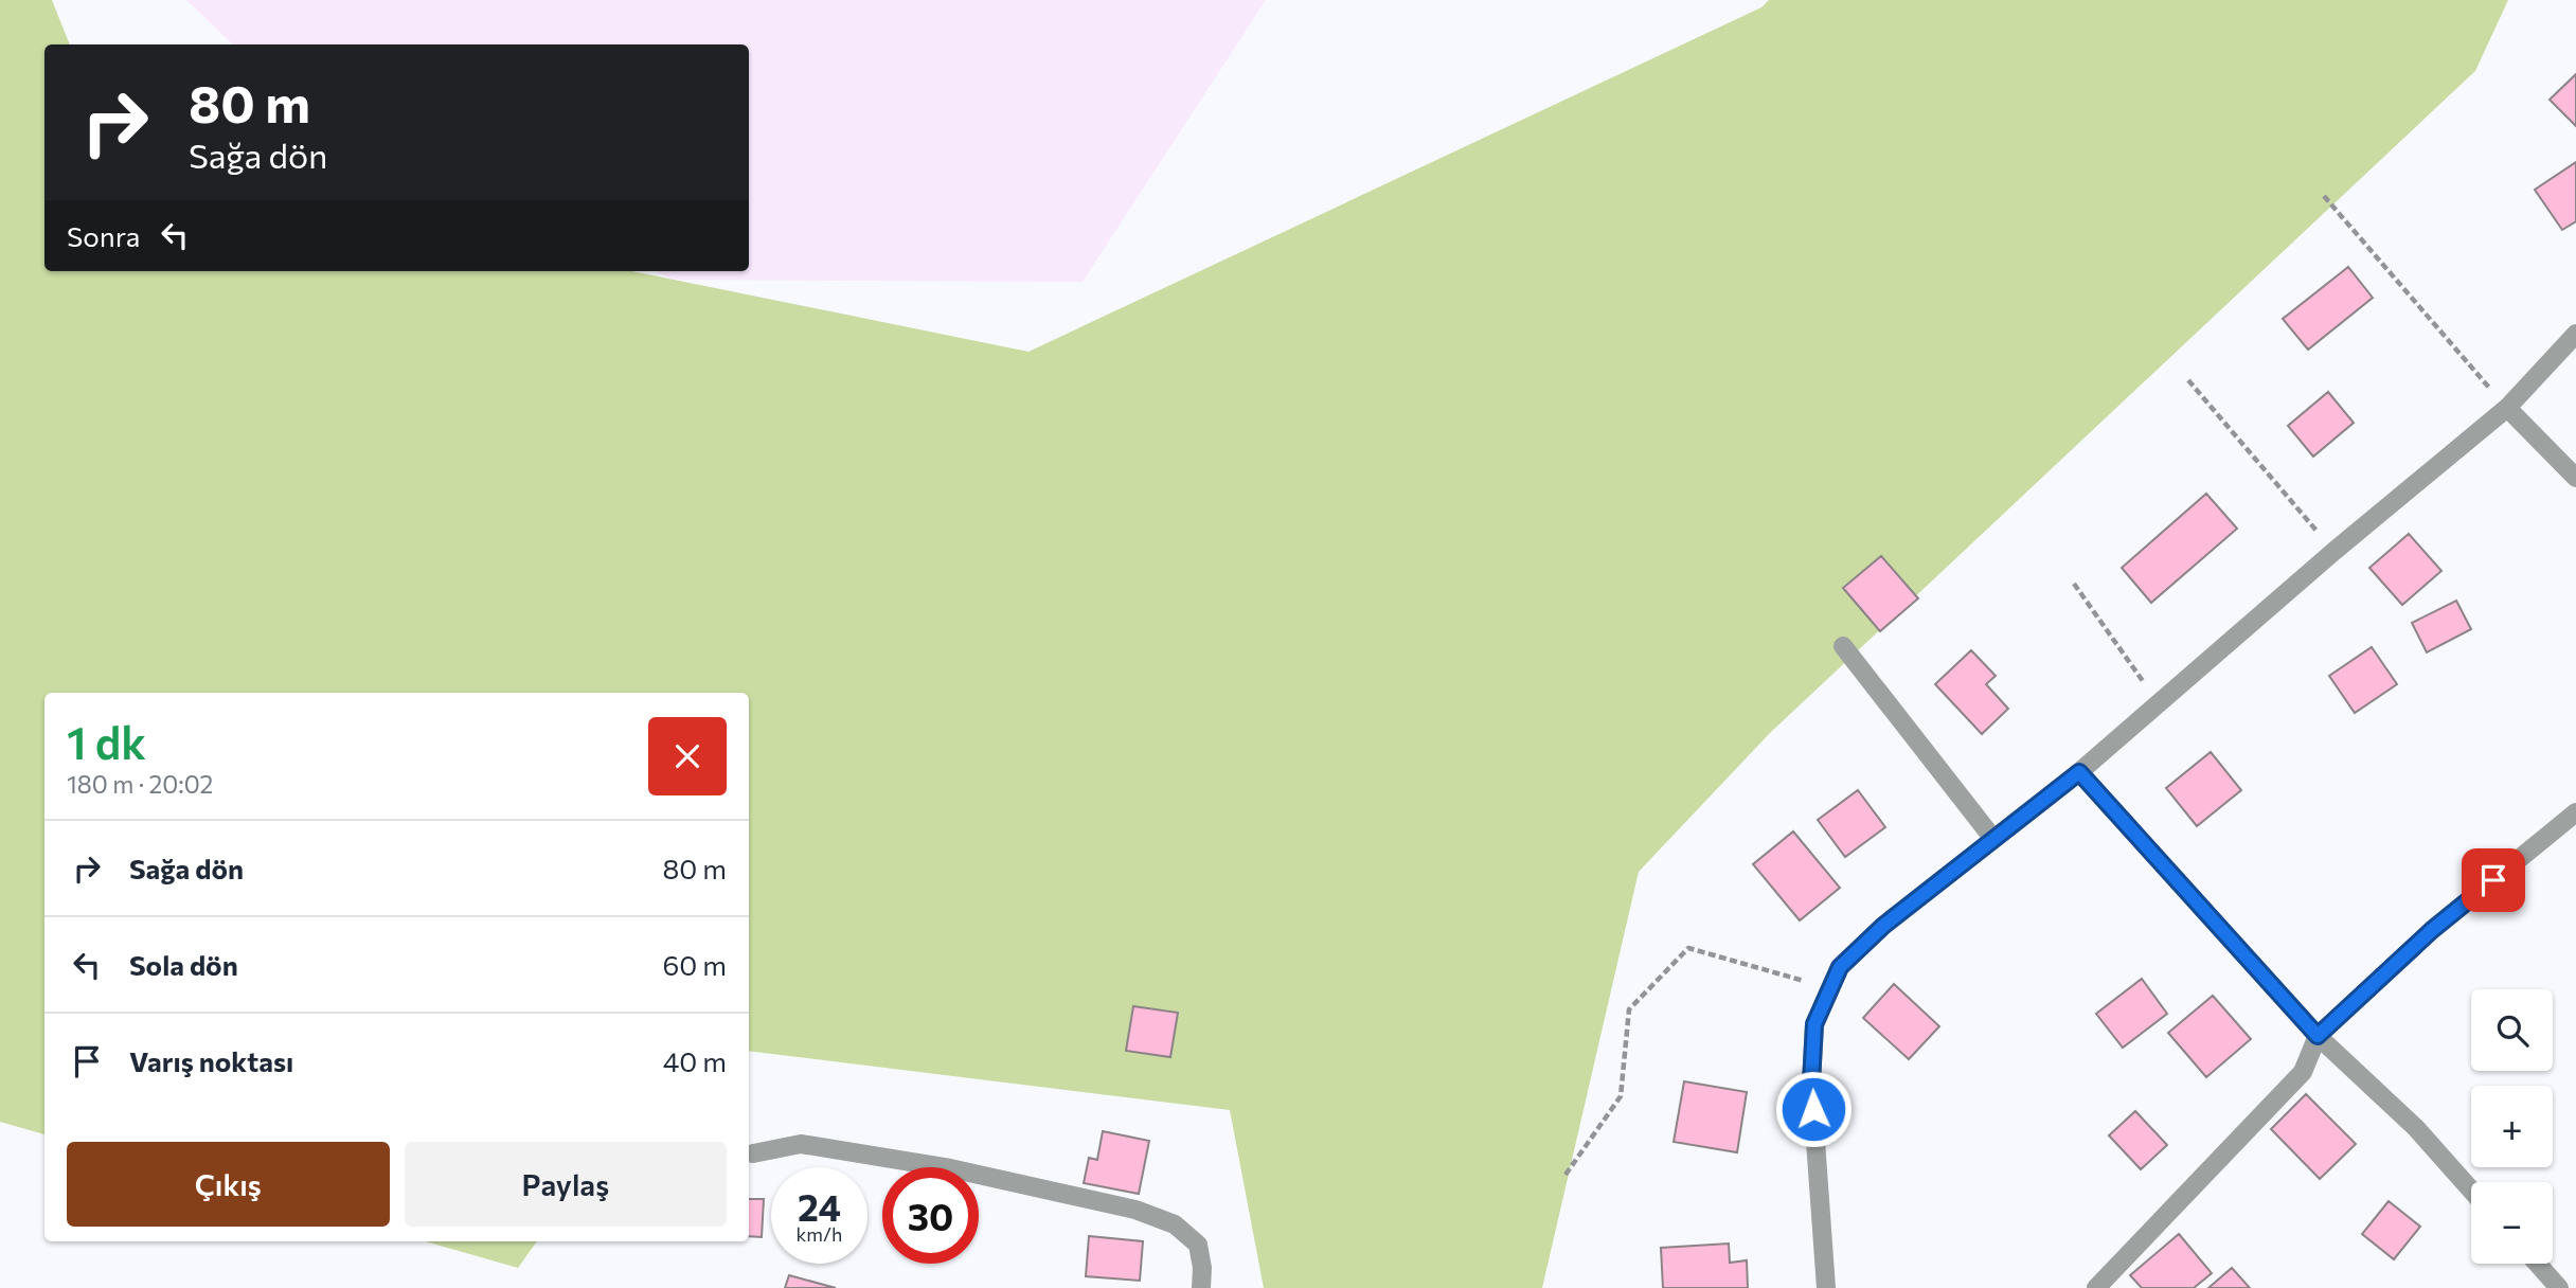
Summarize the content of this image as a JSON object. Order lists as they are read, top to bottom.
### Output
{
  "page": {
    "turn": ["80 m", "Sağa dön"],
    "then": "Sonra",
    "heading": ["1 dk", "180 m · 20:02"],
    "list": [
      {
        "name": "Sağa dön",
        "value": "80 m"
      },
      {
        "name": "Sola dön",
        "value": "60 m"
      },
      {
        "name": "Varış noktası",
        "value": "40 m"
      }
    ],
    "map_buttons": ["+", "−"],
    "buttons": ["Çıkış", "Paylaş"],
    "speed": "24 km/h",
    "limit": "30"
  }
}
